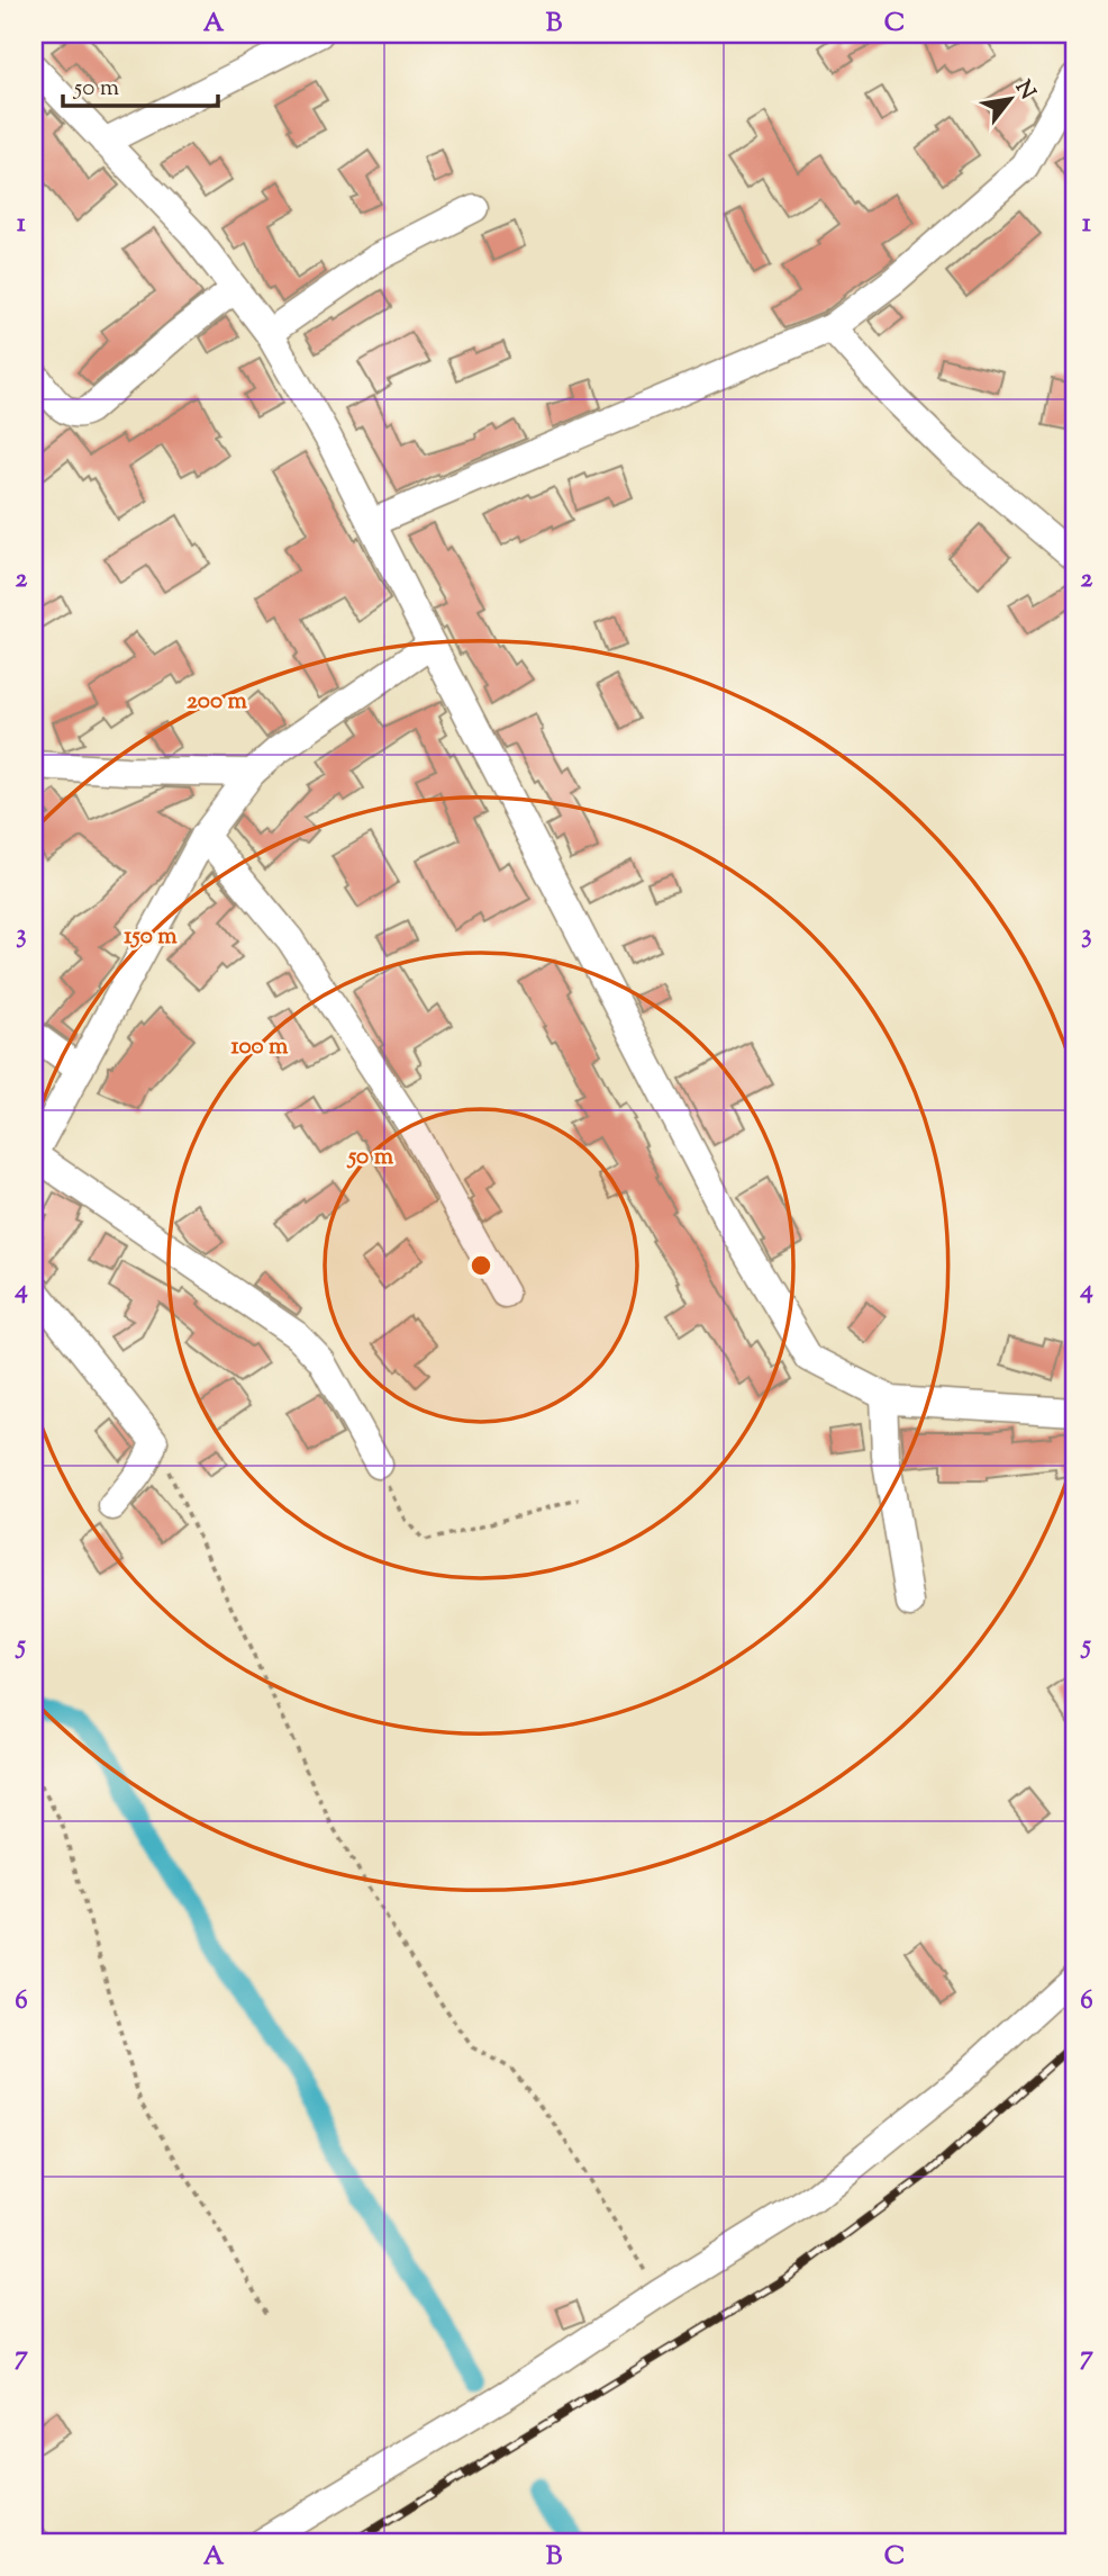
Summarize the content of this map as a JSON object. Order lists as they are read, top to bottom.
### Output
{
  "scale_bar": "50 m",
  "north": "top right",
  "grid": {
    "columns": ["A", "B", "C"],
    "rows": [
      "1",
      "2",
      "3",
      "4",
      "5",
      "6",
      "7"
    ]
  },
  "rings": [
    "200 m",
    "150 m",
    "100 m",
    "50 m"
  ]
}
